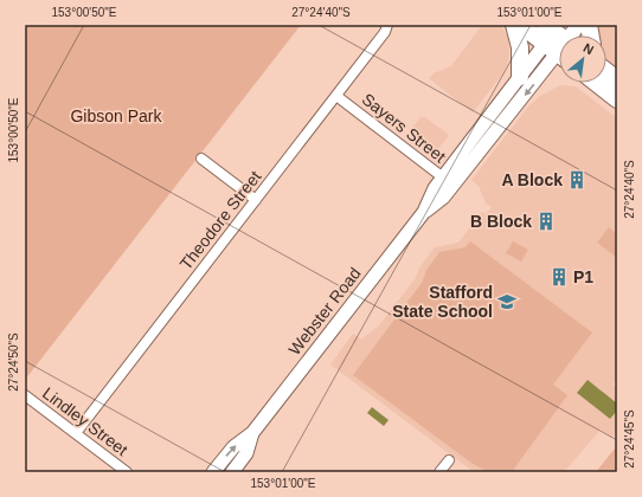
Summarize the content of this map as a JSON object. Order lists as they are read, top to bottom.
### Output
{
  "streets": {
    "main road": ["Webster Road"],
    "street": ["Sayers Street", "Theodore Street", "Lindley Street"]
  },
  "crossings": [
    ["Sayers Street", "Theodore Street"],
    ["Sayers Street", "Webster Road"],
    ["Theodore Street", "Lindley Street"]
  ],
  "parks": ["Gibson Park"],
  "places": {
    "building": ["A Block", "B Block", "P1"],
    "school or university": ["Stafford State School"]
  },
  "north": "top right",
  "coordinates": [
    "153°00'50\"E",
    "27°24'40\"S",
    "153°01'00\"E",
    "27°24'50\"S",
    "27°24'45\"S"
  ]
}
